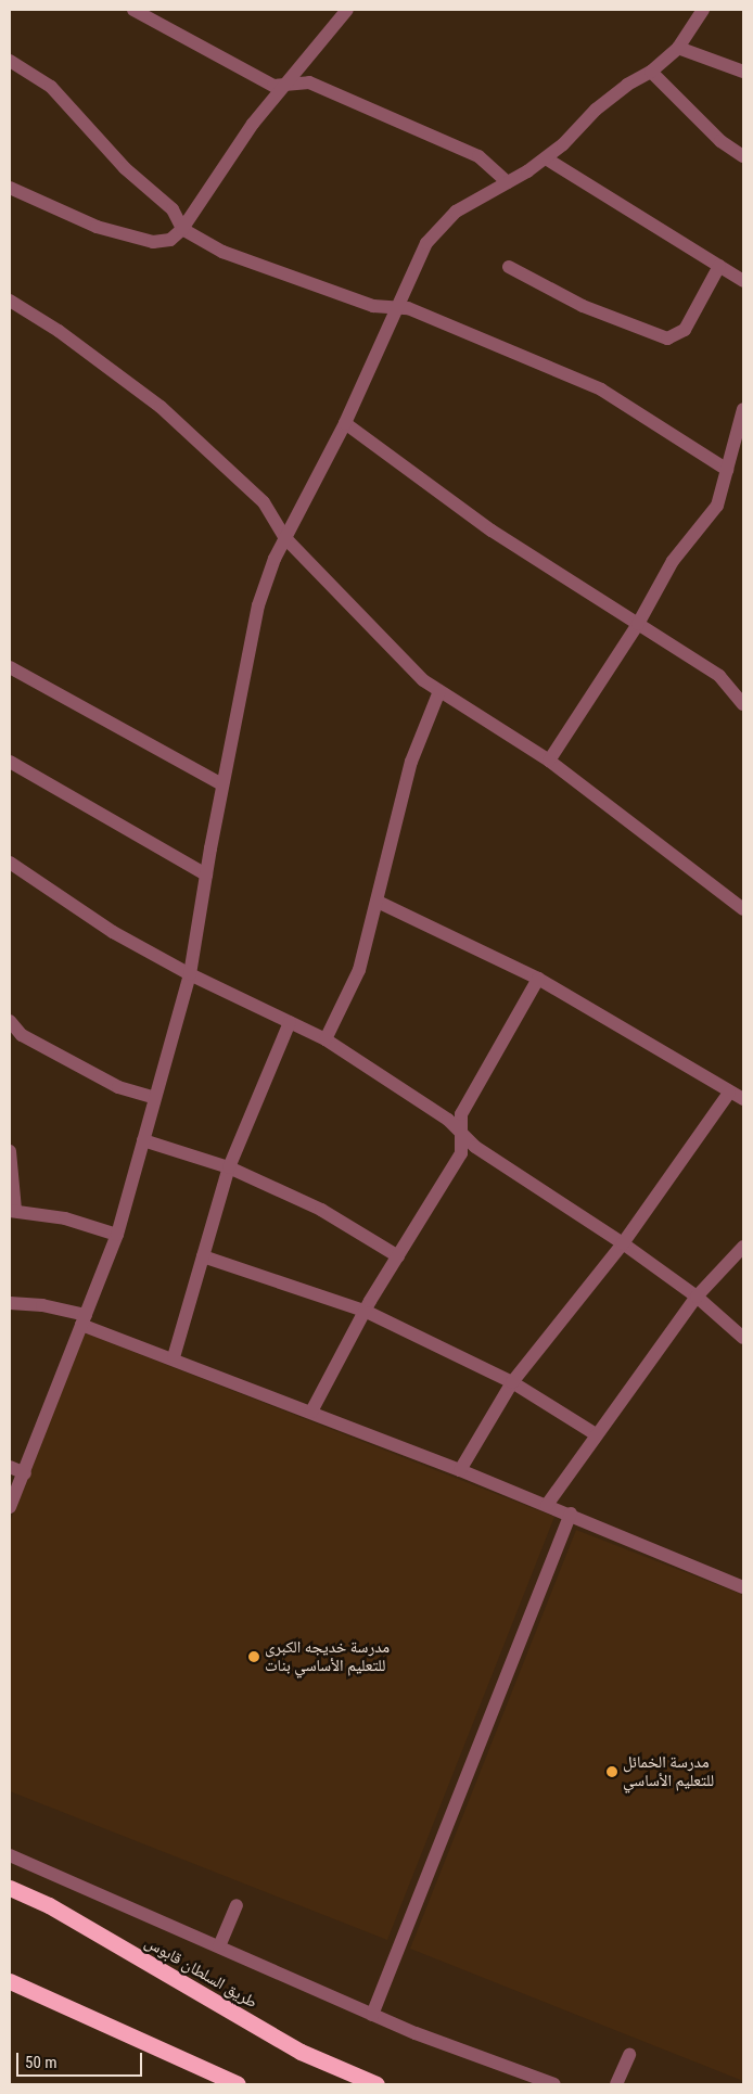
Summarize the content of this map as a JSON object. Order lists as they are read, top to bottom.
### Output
{
  "streets": {
    "highway": ["طريق السلطان قابوس"]
  },
  "places": ["مدرسة خديجه الكبرى للتعليم الأساسي بنات", "مدرسة الخمائل للتعليم الأساسي"],
  "scale_bar": "50 m"
}
